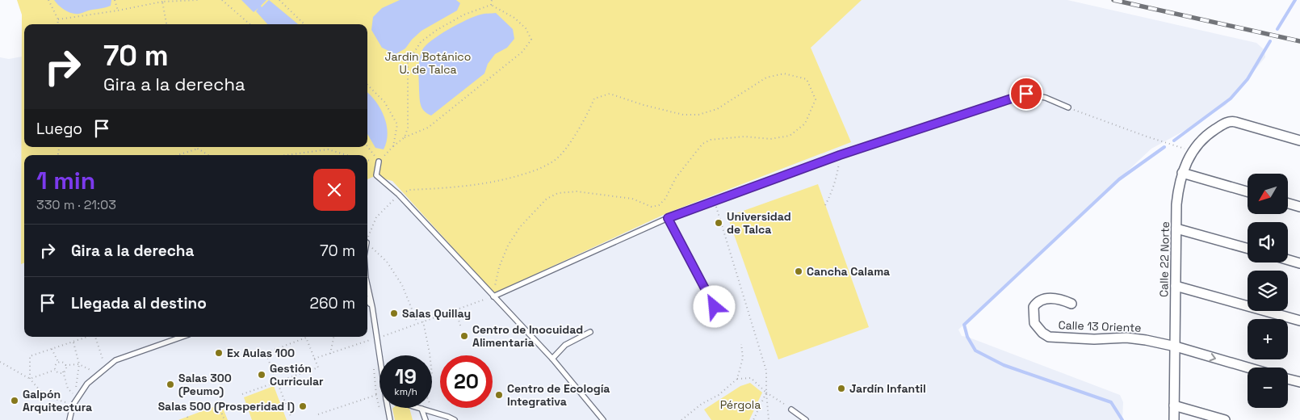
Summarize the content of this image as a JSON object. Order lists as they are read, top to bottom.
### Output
{
  "streets": {
    "street": ["Calle 22 Norte", "Calle 13 Oriente"]
  },
  "crossings": [
    ["Calle 22 Norte", "Calle 13 Oriente"]
  ],
  "parks": ["Jardin Botánico U. de Talca", "Pérgola"],
  "places": [
    "Universidad de Talca",
    "Cancha Calama",
    "Salas Quillay",
    "Centro de Inocuidad Alimentaria",
    "Ex Aulas 100",
    "Gestión Curricular",
    "Salas 300 (Peumo)",
    "Jardín Infantil",
    "Centro de Ecología Integrativa",
    "Galpón Arquitectura",
    "Salas 500 (Prosperidad I)"
  ],
  "north": "bottom left",
  "page": {
    "turn": ["70 m", "Gira a la derecha"],
    "then": "Luego",
    "heading": ["1 min", "330 m · 21:03"],
    "map_buttons": ["+", "−"],
    "list": [
      {
        "name": "Gira a la derecha",
        "value": "70 m"
      },
      {
        "name": "Llegada al destino",
        "value": "260 m"
      }
    ],
    "speed": "19 km/h",
    "limit": "20"
  }
}
